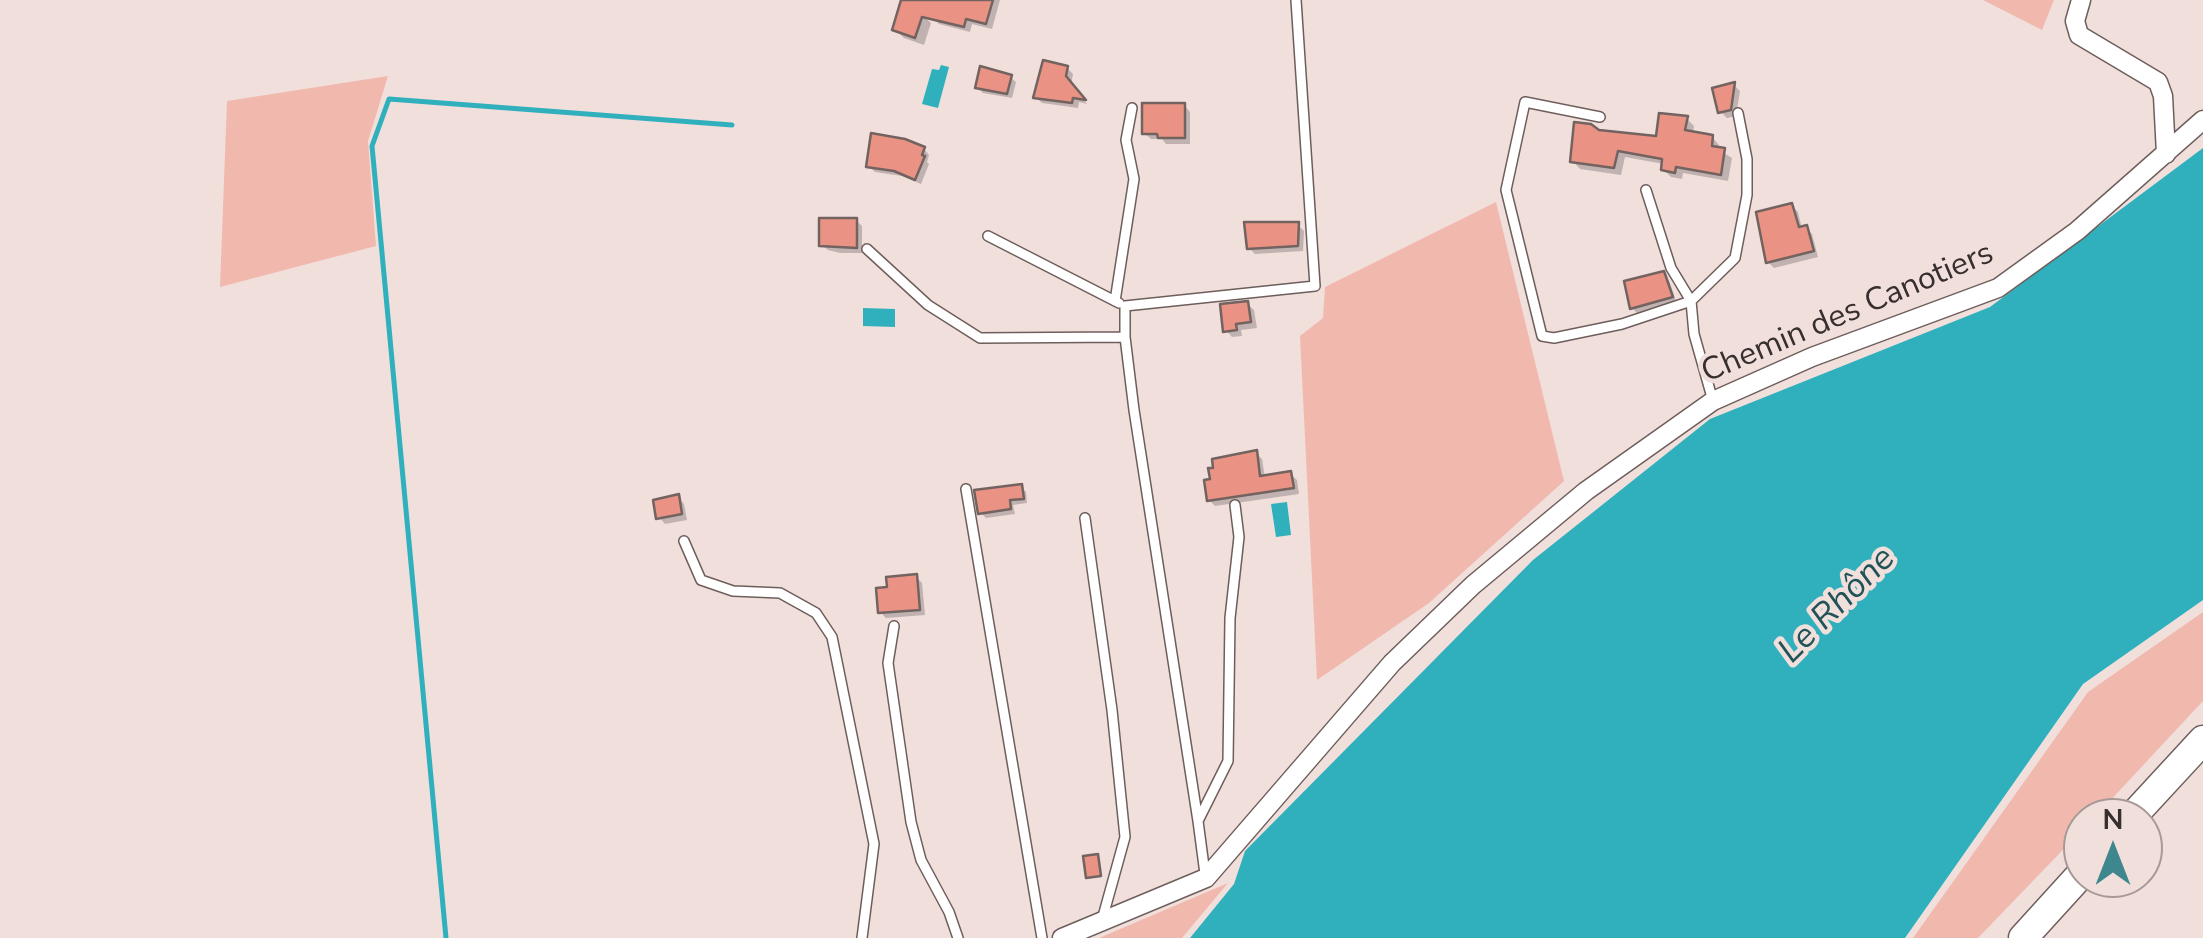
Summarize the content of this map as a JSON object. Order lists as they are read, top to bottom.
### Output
{
  "streets": {
    "street": ["Chemin des Canotiers"]
  },
  "water": ["Le Rhône"],
  "north": "top"
}
